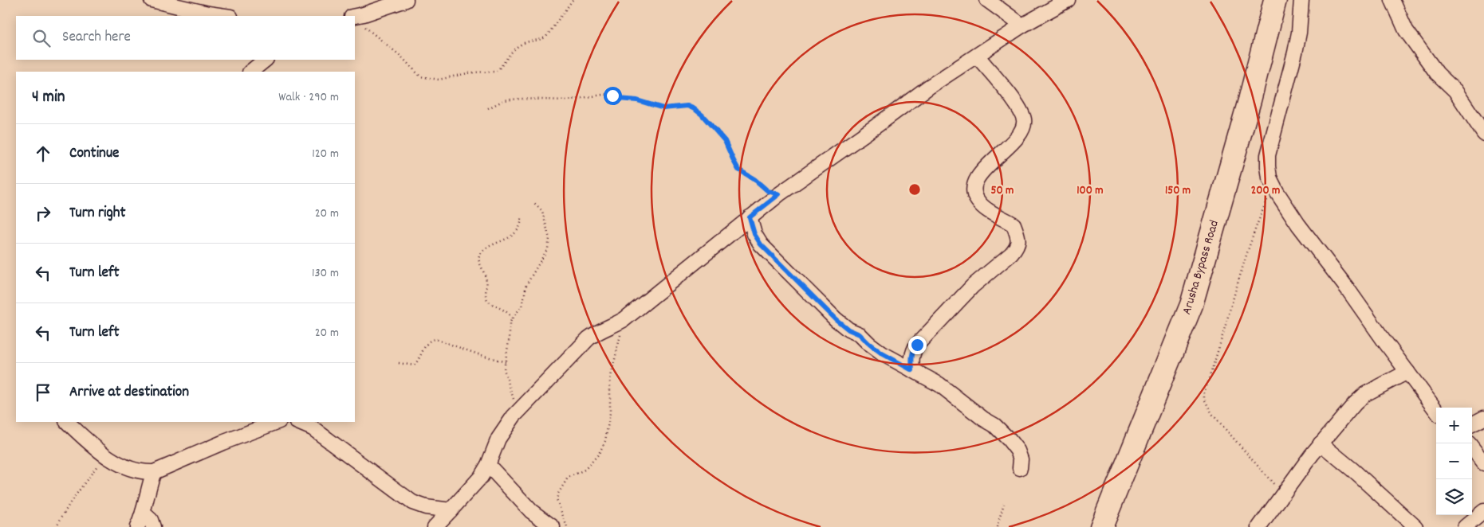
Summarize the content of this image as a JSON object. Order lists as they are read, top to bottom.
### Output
{
  "streets": {
    "main road": ["Arusha Bypass Road"]
  },
  "page": {
    "search": "Search here",
    "heading": ["4 min", "Walk · 290 m"],
    "list": [
      ["Continue", "120 m"],
      ["Turn right", "20 m"],
      ["Turn left", "130 m"],
      ["Turn left", "20 m"],
      "Arrive at destination"
    ],
    "map_buttons": ["+", "−"]
  },
  "rings": [
    "50 m",
    "100 m",
    "150 m",
    "200 m"
  ]
}
